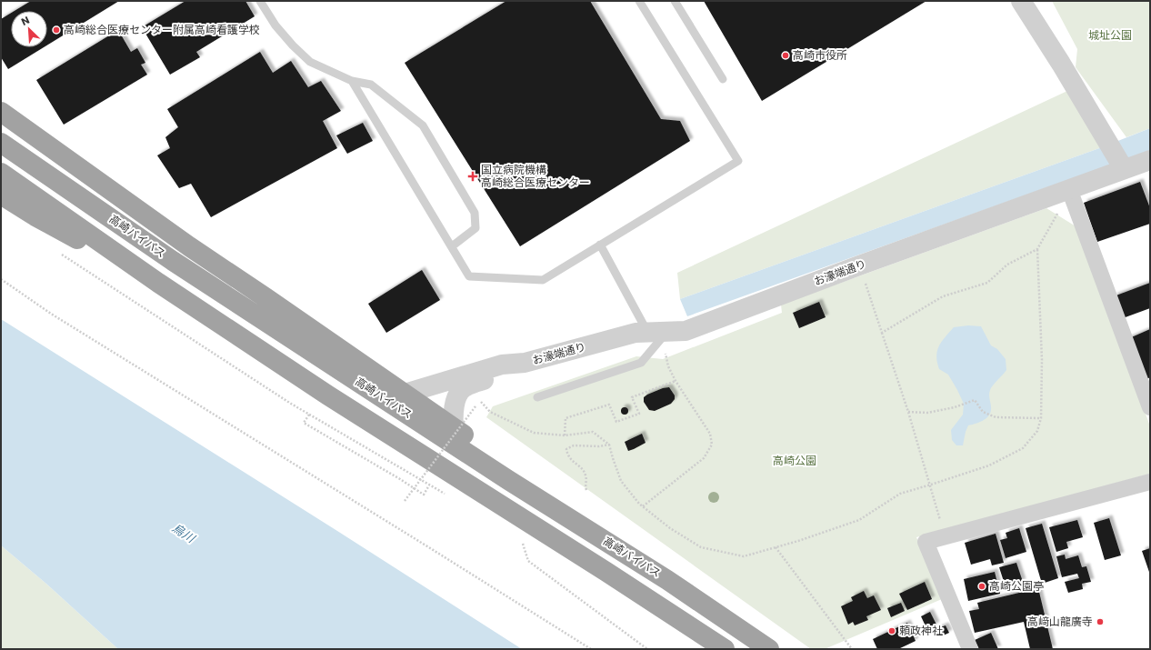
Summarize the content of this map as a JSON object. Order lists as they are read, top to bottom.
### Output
{
  "streets": {
    "highway": ["高崎バイパス"],
    "street": ["お濠端通り"]
  },
  "water": ["烏川"],
  "parks": ["城址公園", "高崎公園"],
  "places": {
    "other": [
      "高崎総合医療センター附属高崎看護学校",
      "高崎市役所",
      "高崎公園亭",
      "高﨑山龍廣寺",
      "頼政神社"
    ],
    "health": ["国立病院機構 高崎総合医療センター"]
  },
  "north": "top left"
}
